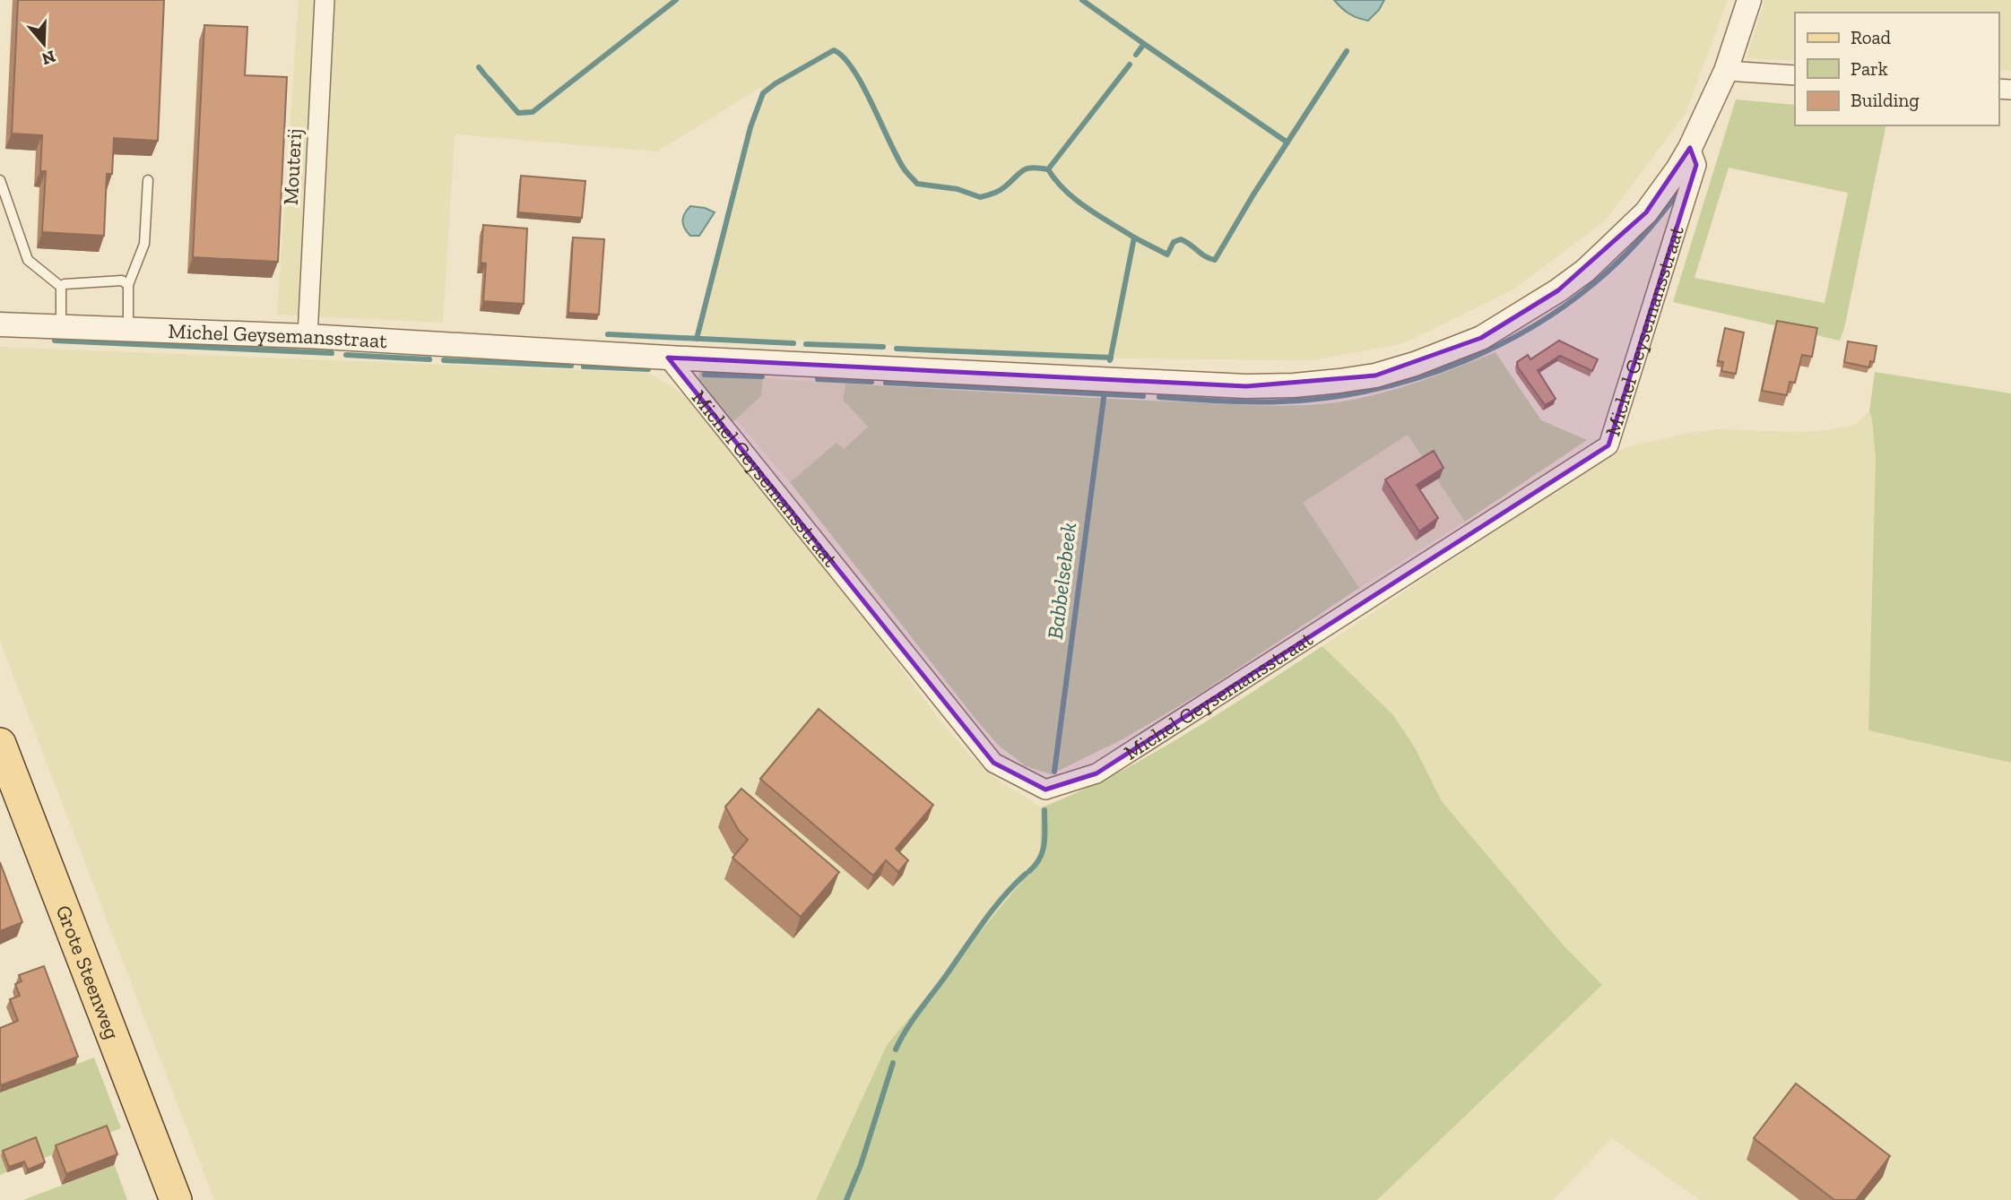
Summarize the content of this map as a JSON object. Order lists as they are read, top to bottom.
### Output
{
  "streets": {
    "main road": ["Grote Steenweg"],
    "street": ["Mouterij", "Michel Geysemansstraat"]
  },
  "crossings": [
    ["Mouterij", "Michel Geysemansstraat"]
  ],
  "water": ["Babbelsebeek"],
  "legend": ["Road", "Park", "Building"],
  "north": "bottom"
}
